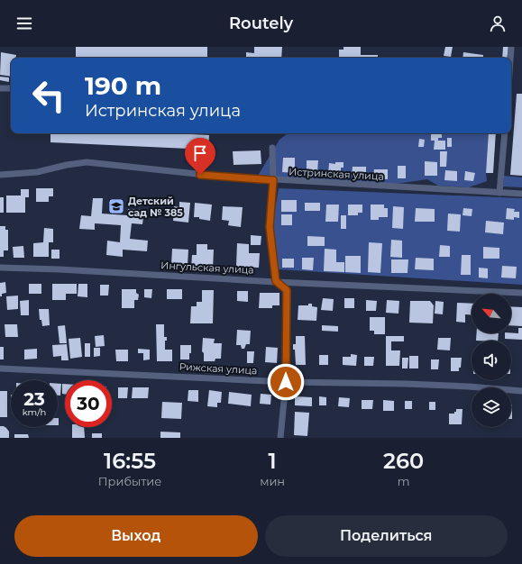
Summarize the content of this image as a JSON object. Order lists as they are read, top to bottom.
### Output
{
  "streets": {
    "street": ["Истринская улица", "Ингульская улица", "Рижская улица"]
  },
  "places": {
    "school or university": ["Детский сад № 385"]
  },
  "north": "top left",
  "page": {
    "header": "Routely",
    "turn": ["190 m", "Истринская улица"],
    "speed": "23 km/h",
    "limit": "30",
    "eta": [
      "16:55",
      "Прибытие",
      "1",
      "мин",
      "260",
      "m"
    ],
    "buttons": ["Выход", "Поделиться"]
  }
}
